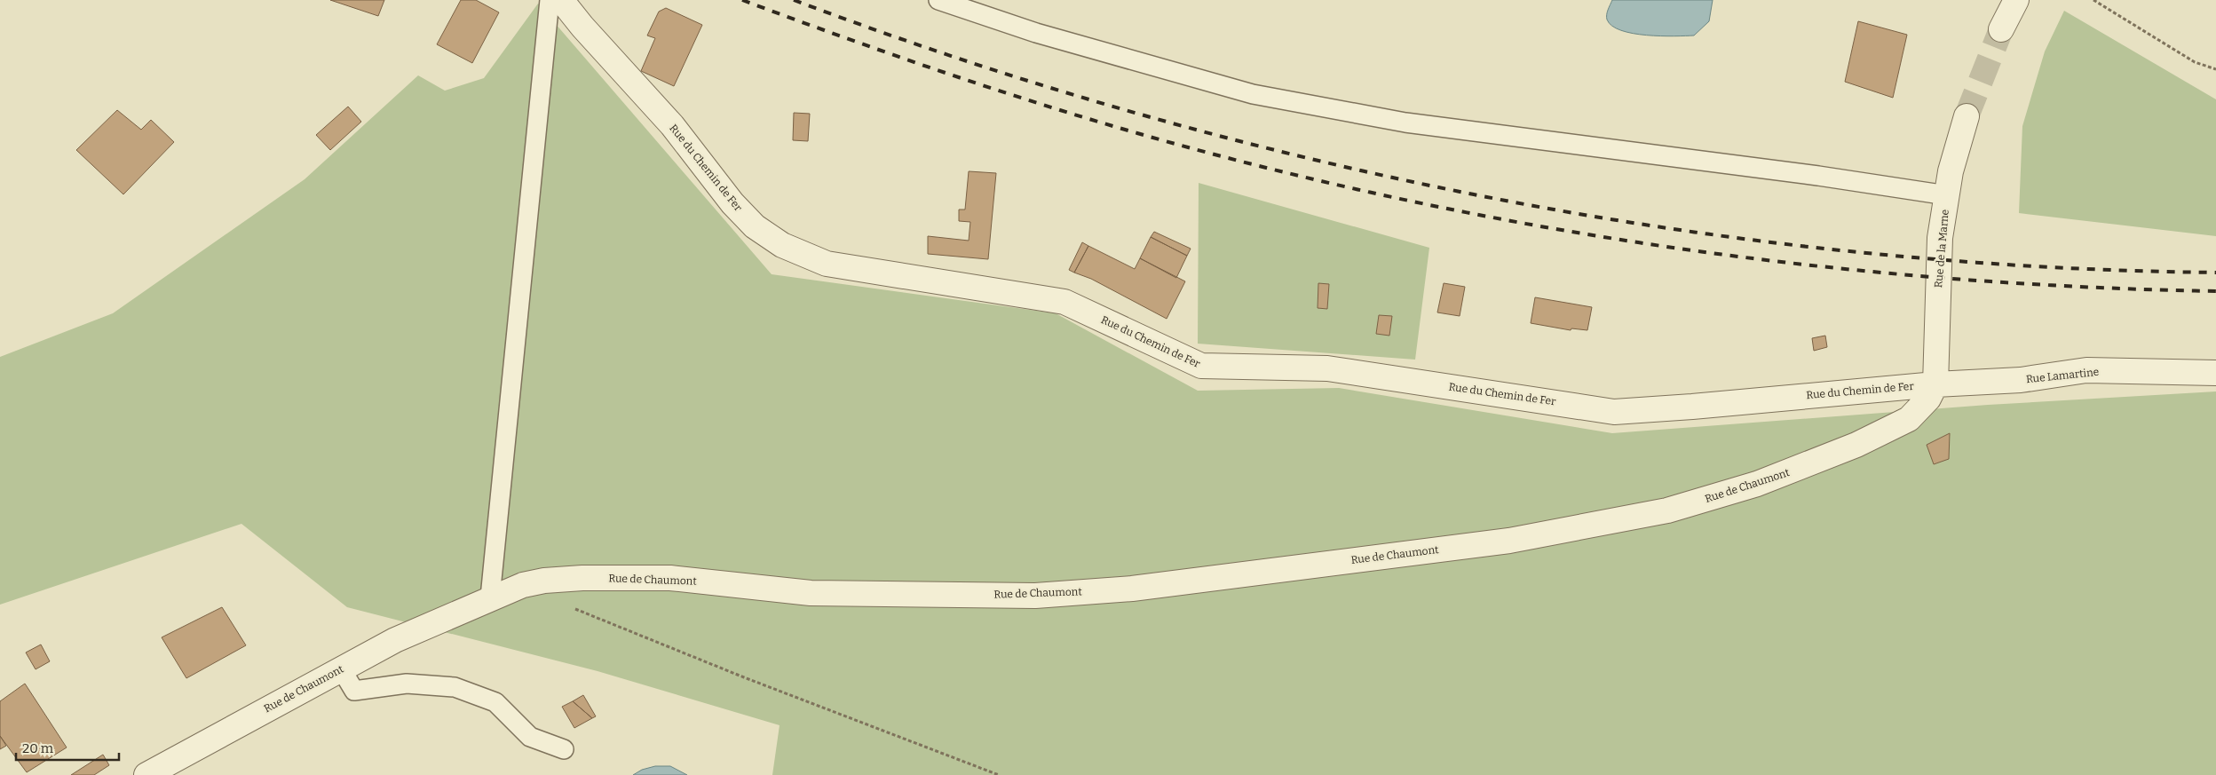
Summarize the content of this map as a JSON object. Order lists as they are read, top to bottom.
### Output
{
  "streets": {
    "street": [
      "Rue du Chemin de Fer",
      "Rue de la Marne",
      "Rue Lamartine",
      "Rue de Chaumont"
    ]
  },
  "crossings": [
    ["Rue du Chemin de Fer", "Rue de la Marne"],
    ["Rue du Chemin de Fer", "Rue Lamartine"],
    ["Rue du Chemin de Fer", "Rue de Chaumont"],
    ["Rue de la Marne", "Rue Lamartine"],
    ["Rue de la Marne", "Rue de Chaumont"],
    ["Rue Lamartine", "Rue de Chaumont"]
  ],
  "scale_bar": "20 m"
}
